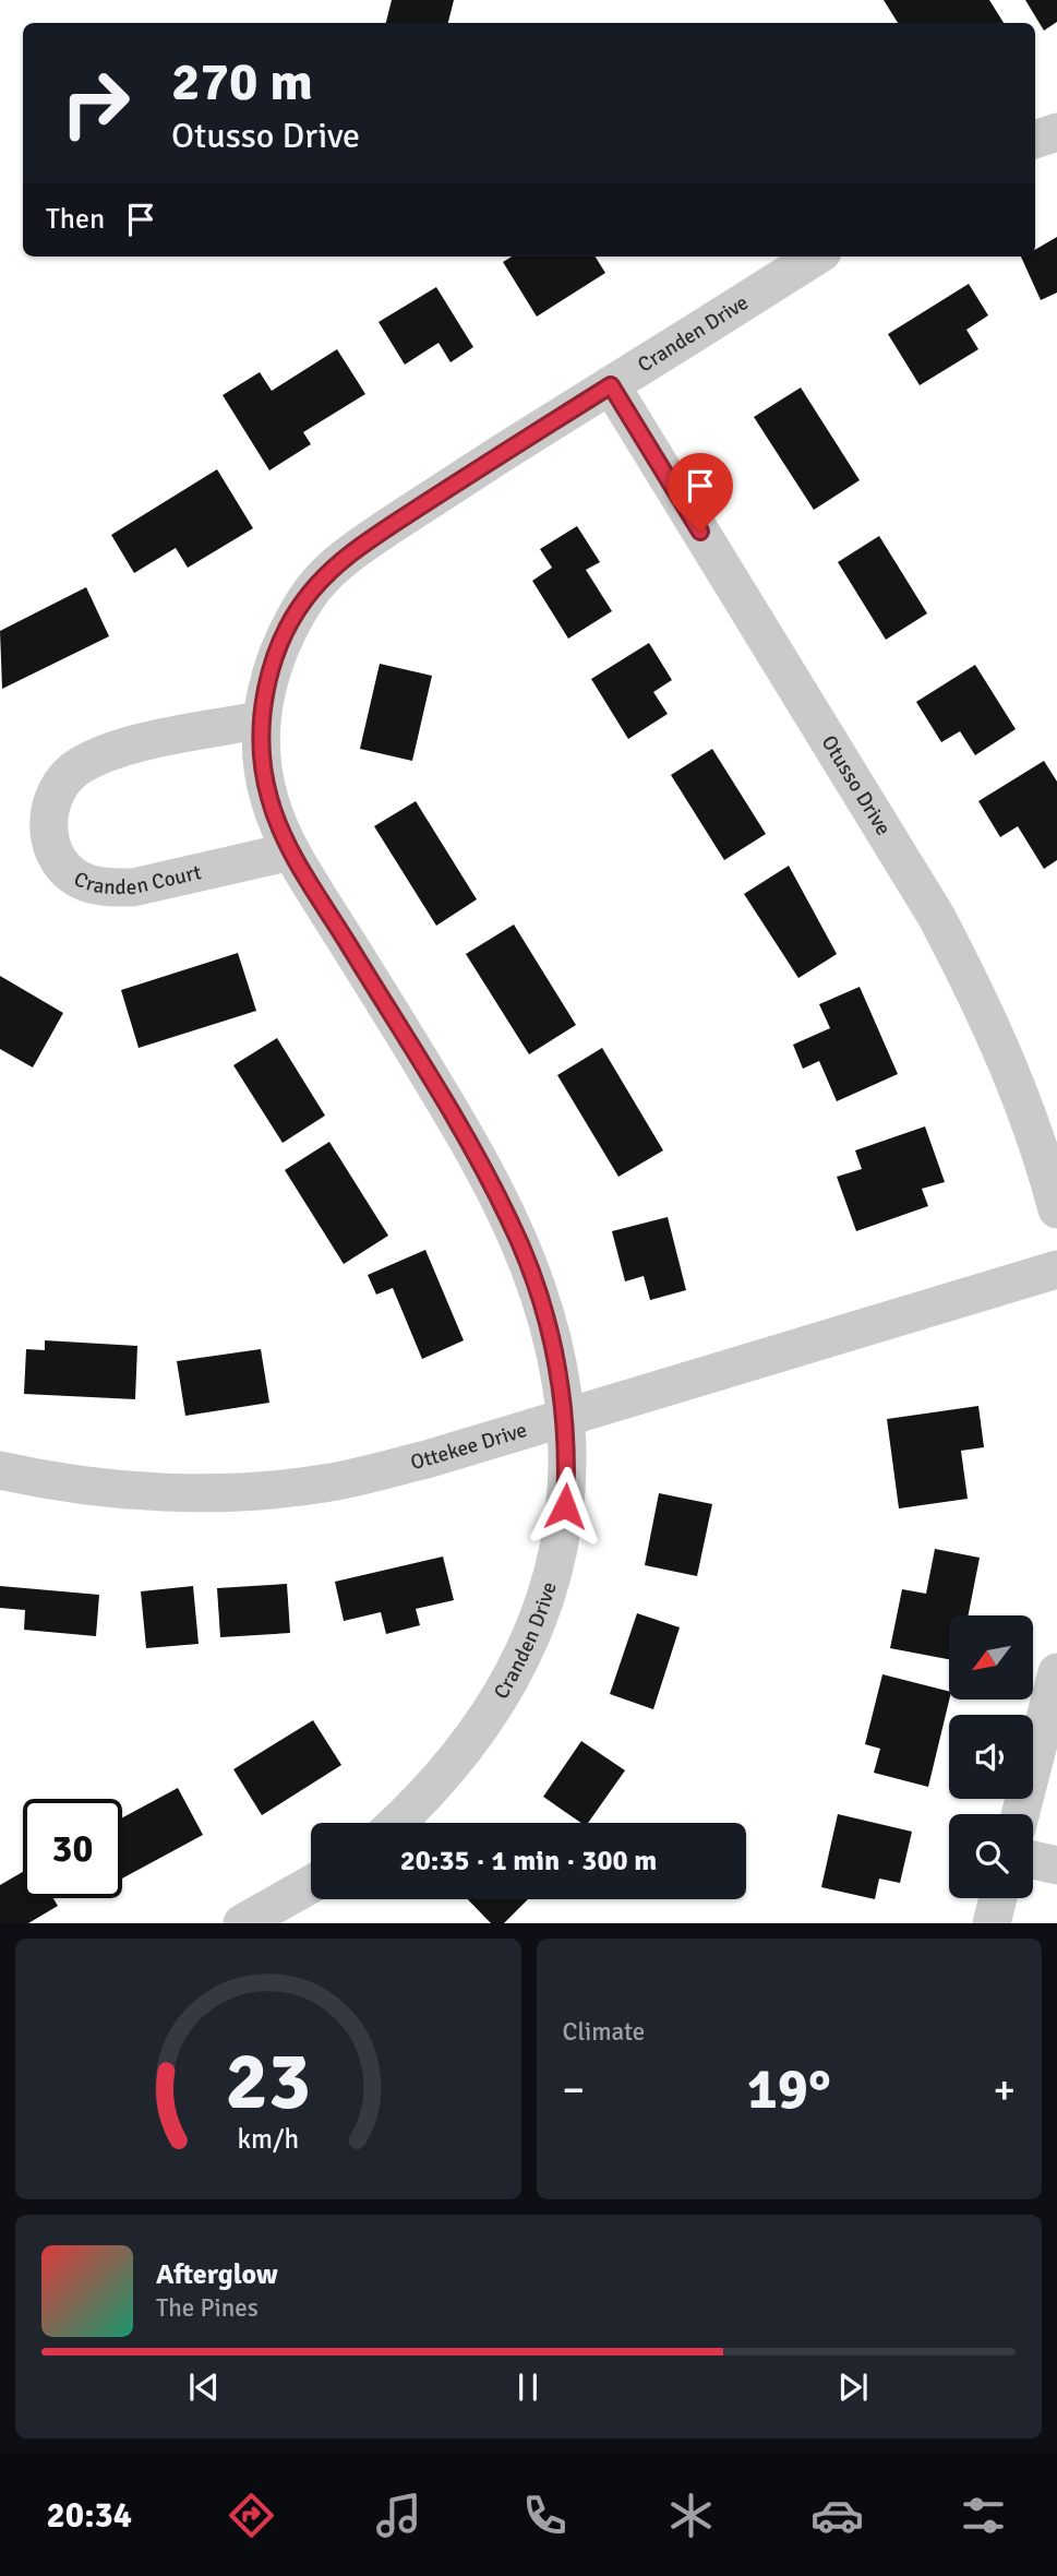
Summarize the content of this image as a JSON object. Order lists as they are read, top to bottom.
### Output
{
  "streets": {
    "street": [
      "Cranden Drive",
      "Otusso Drive",
      "Cranden Court",
      "Ottekee Drive"
    ]
  },
  "crossings": [
    ["Cranden Drive", "Otusso Drive"],
    ["Cranden Drive", "Cranden Court"],
    ["Cranden Drive", "Ottekee Drive"]
  ],
  "north": "bottom left",
  "page": {
    "turn": ["270 m", "Otusso Drive"],
    "then": "Then",
    "limit": "30",
    "trip": "20:35 · 1 min · 300 m",
    "tile": "Climate",
    "heat": ["−", "19°", "+"],
    "song": ["Afterglow", "The Pines"],
    "tabs": "20:34",
    "gauge": ["23", "km/h"]
  }
}
